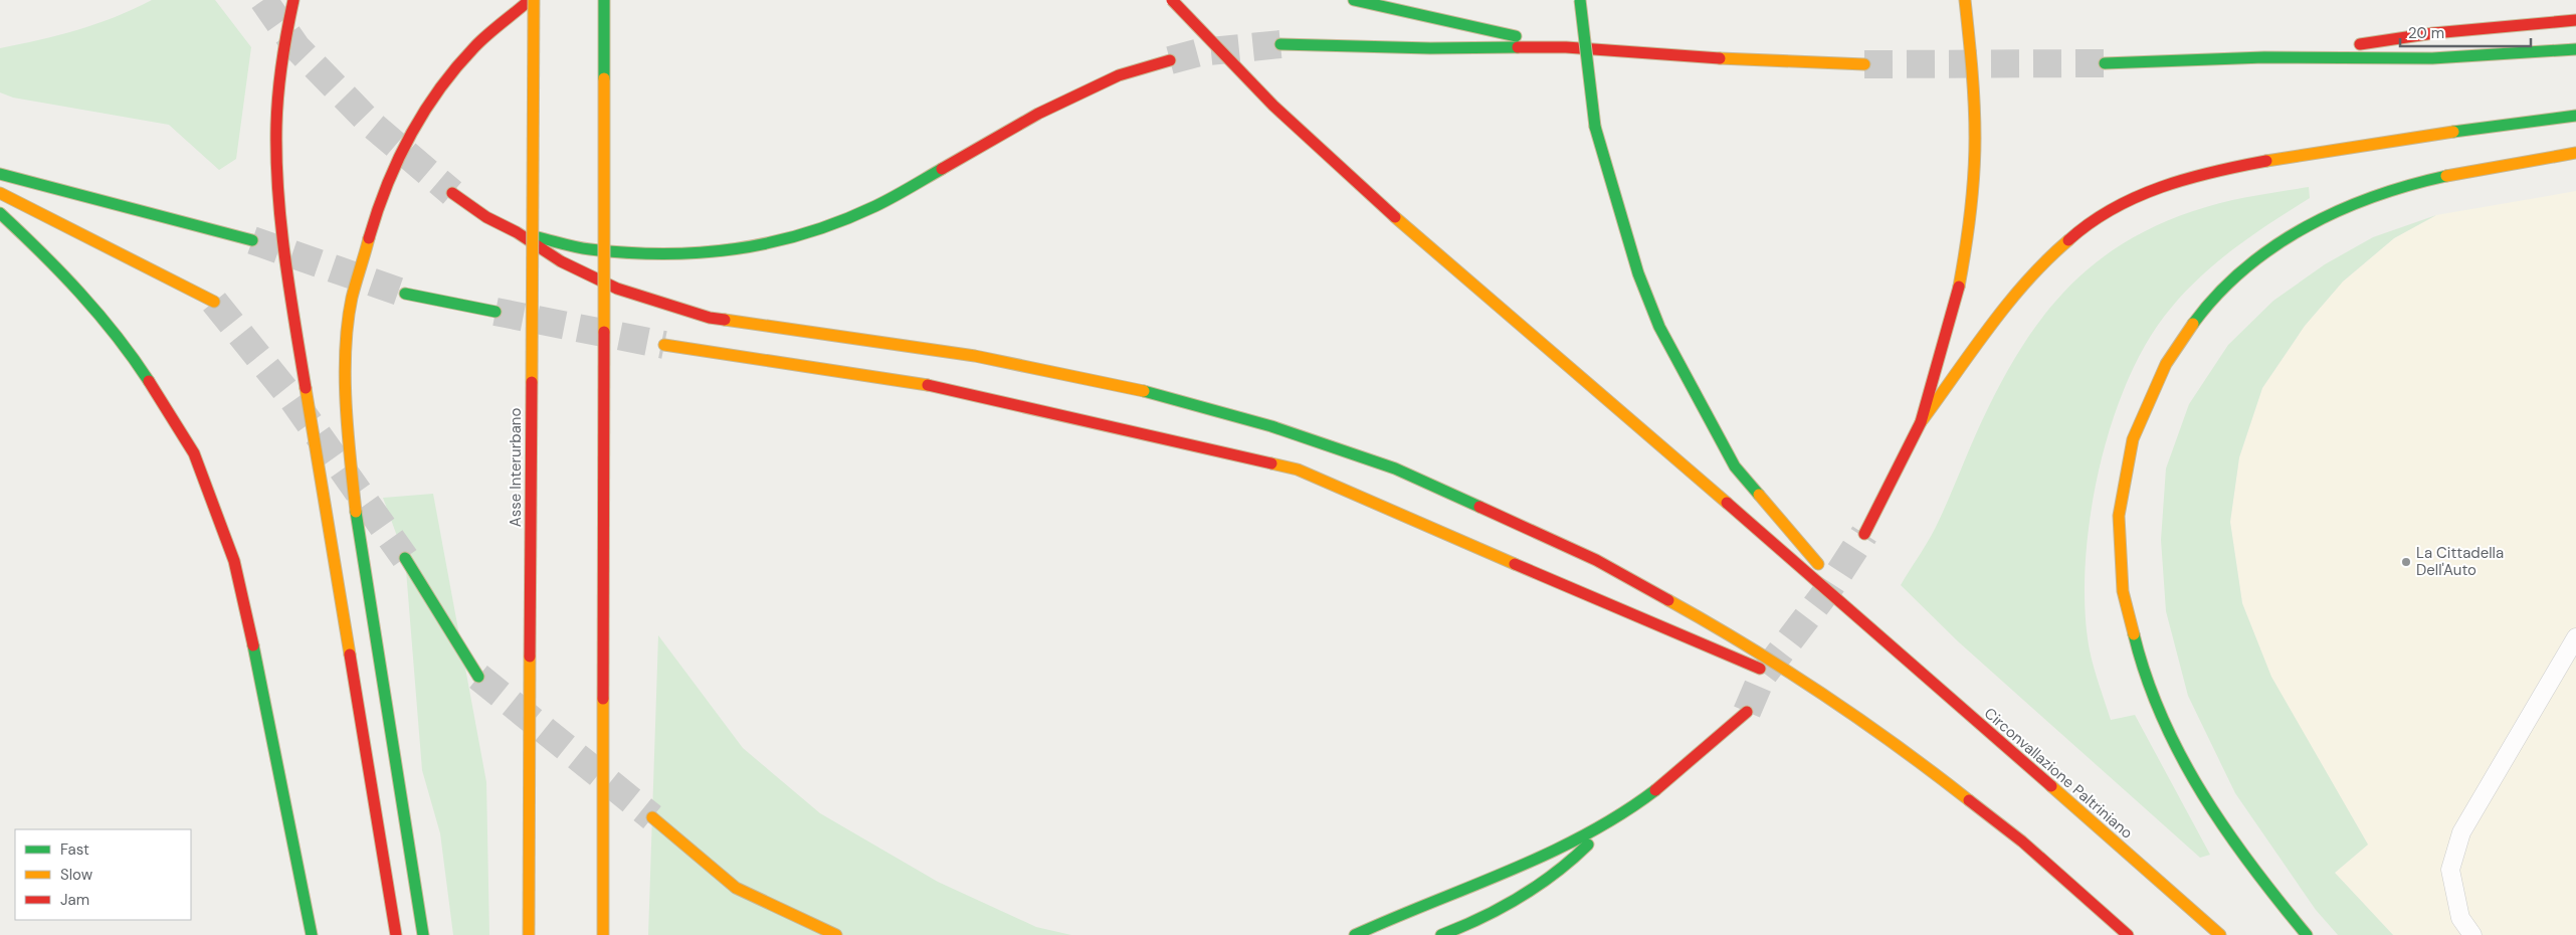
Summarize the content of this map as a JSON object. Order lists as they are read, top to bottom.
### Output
{
  "streets": {
    "highway": ["Asse Interurbano", "Circonvallazione Paltriniano"]
  },
  "places": ["La Cittadella Dell'Auto"],
  "legend": ["Fast", "Slow", "Jam"],
  "scale_bar": "20 m"
}
